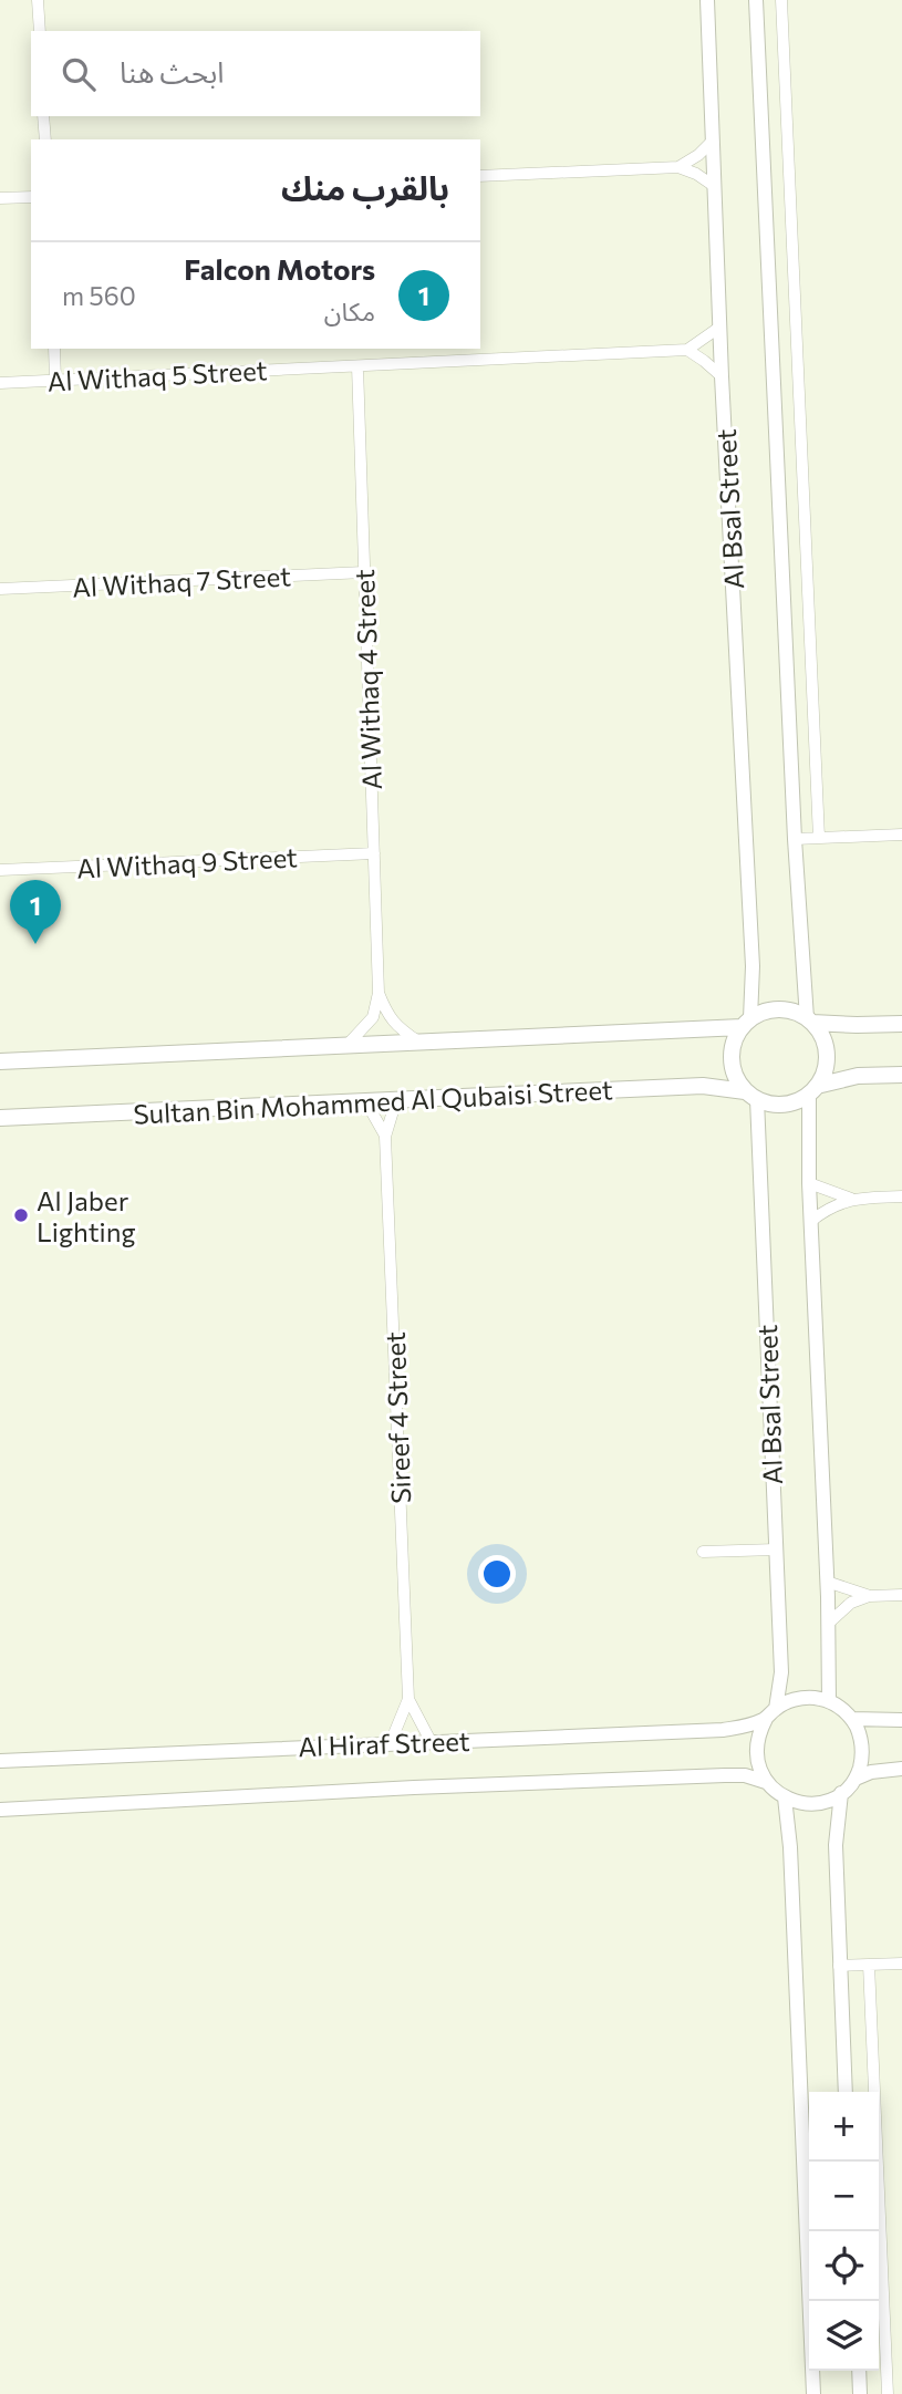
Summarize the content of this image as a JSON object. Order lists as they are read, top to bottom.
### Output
{
  "streets": {
    "main road": ["Sultan Bin Mohammed Al Qubaisi Street"],
    "street": [
      "Al Withaq 5 Street",
      "Al Bsal Street",
      "Al Withaq 7 Street",
      "Al Withaq 4 Street",
      "Al Withaq 9 Street",
      "Sireef 4 Street",
      "Al Hiraf Street"
    ]
  },
  "crossings": [
    ["Al Withaq 5 Street", "Al Withaq 4 Street"],
    ["Al Bsal Street", "Sultan Bin Mohammed Al Qubaisi Street"],
    ["Al Bsal Street", "Al Hiraf Street"],
    ["Al Withaq 7 Street", "Al Withaq 4 Street"],
    ["Al Withaq 4 Street", "Al Withaq 9 Street"],
    ["Al Withaq 4 Street", "Sultan Bin Mohammed Al Qubaisi Street"],
    ["Sultan Bin Mohammed Al Qubaisi Street", "Sireef 4 Street"],
    ["Sireef 4 Street", "Al Hiraf Street"]
  ],
  "places": ["Al Jaber Lighting"],
  "page": {
    "search": "ابحث هنا",
    "heading": "بالقرب منك",
    "list": [
      {
        "mark": "1",
        "name": "Falcon Motors",
        "note": "مكان",
        "value": "560 m"
      }
    ],
    "pins": "1",
    "map_buttons": ["+", "−"]
  }
}
